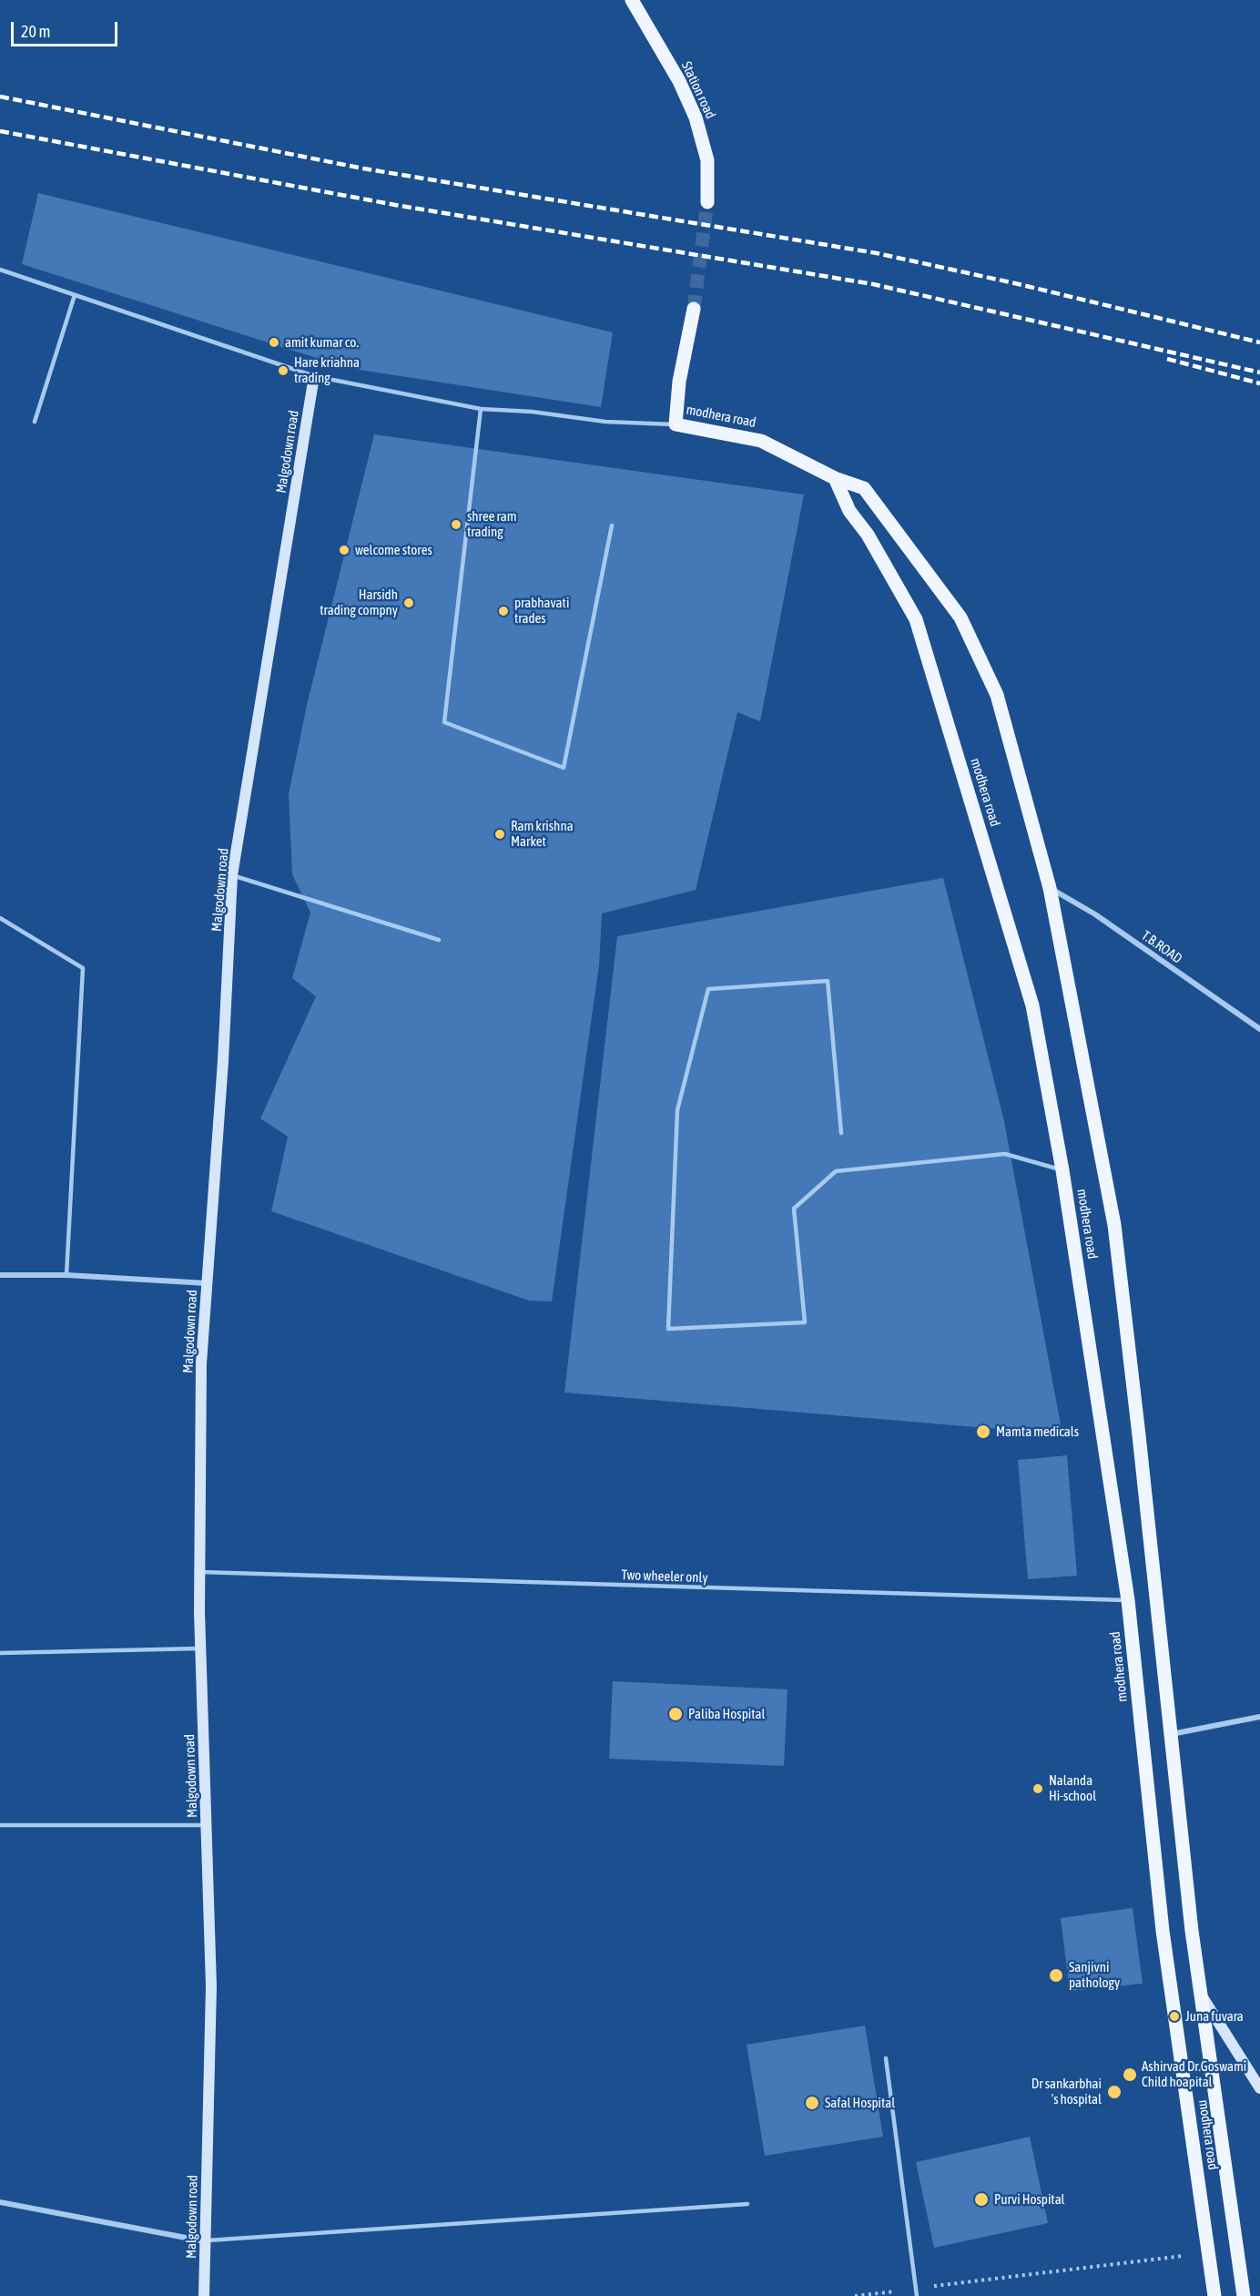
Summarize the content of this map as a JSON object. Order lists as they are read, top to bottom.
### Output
{
  "streets": {
    "main road": ["Station road", "modhera road"],
    "street": ["Malgodown road", "T.B.ROAD"],
    "lane": ["Two wheeler only"]
  },
  "crossings": [
    ["modhera road", "Two wheeler only"],
    ["Malgodown road", "Two wheeler only"]
  ],
  "places": [
    "amit kumar co.",
    "Hare kriahna trading",
    "shree ram trading",
    "welcome stores",
    "Harsidh trading compny",
    "prabhavati trades",
    "Ram krishna Market",
    "Mamta medicals",
    "Paliba Hospital",
    "Nalanda Hi-school",
    "Sanjivni pathology",
    "Juna fuvara",
    "Ashirvad Dr.Goswami Child hoapital",
    "Dr sankarbhai 's hospital",
    "Safal Hospital",
    "Purvi Hospital"
  ],
  "scale_bar": "20 m"
}
